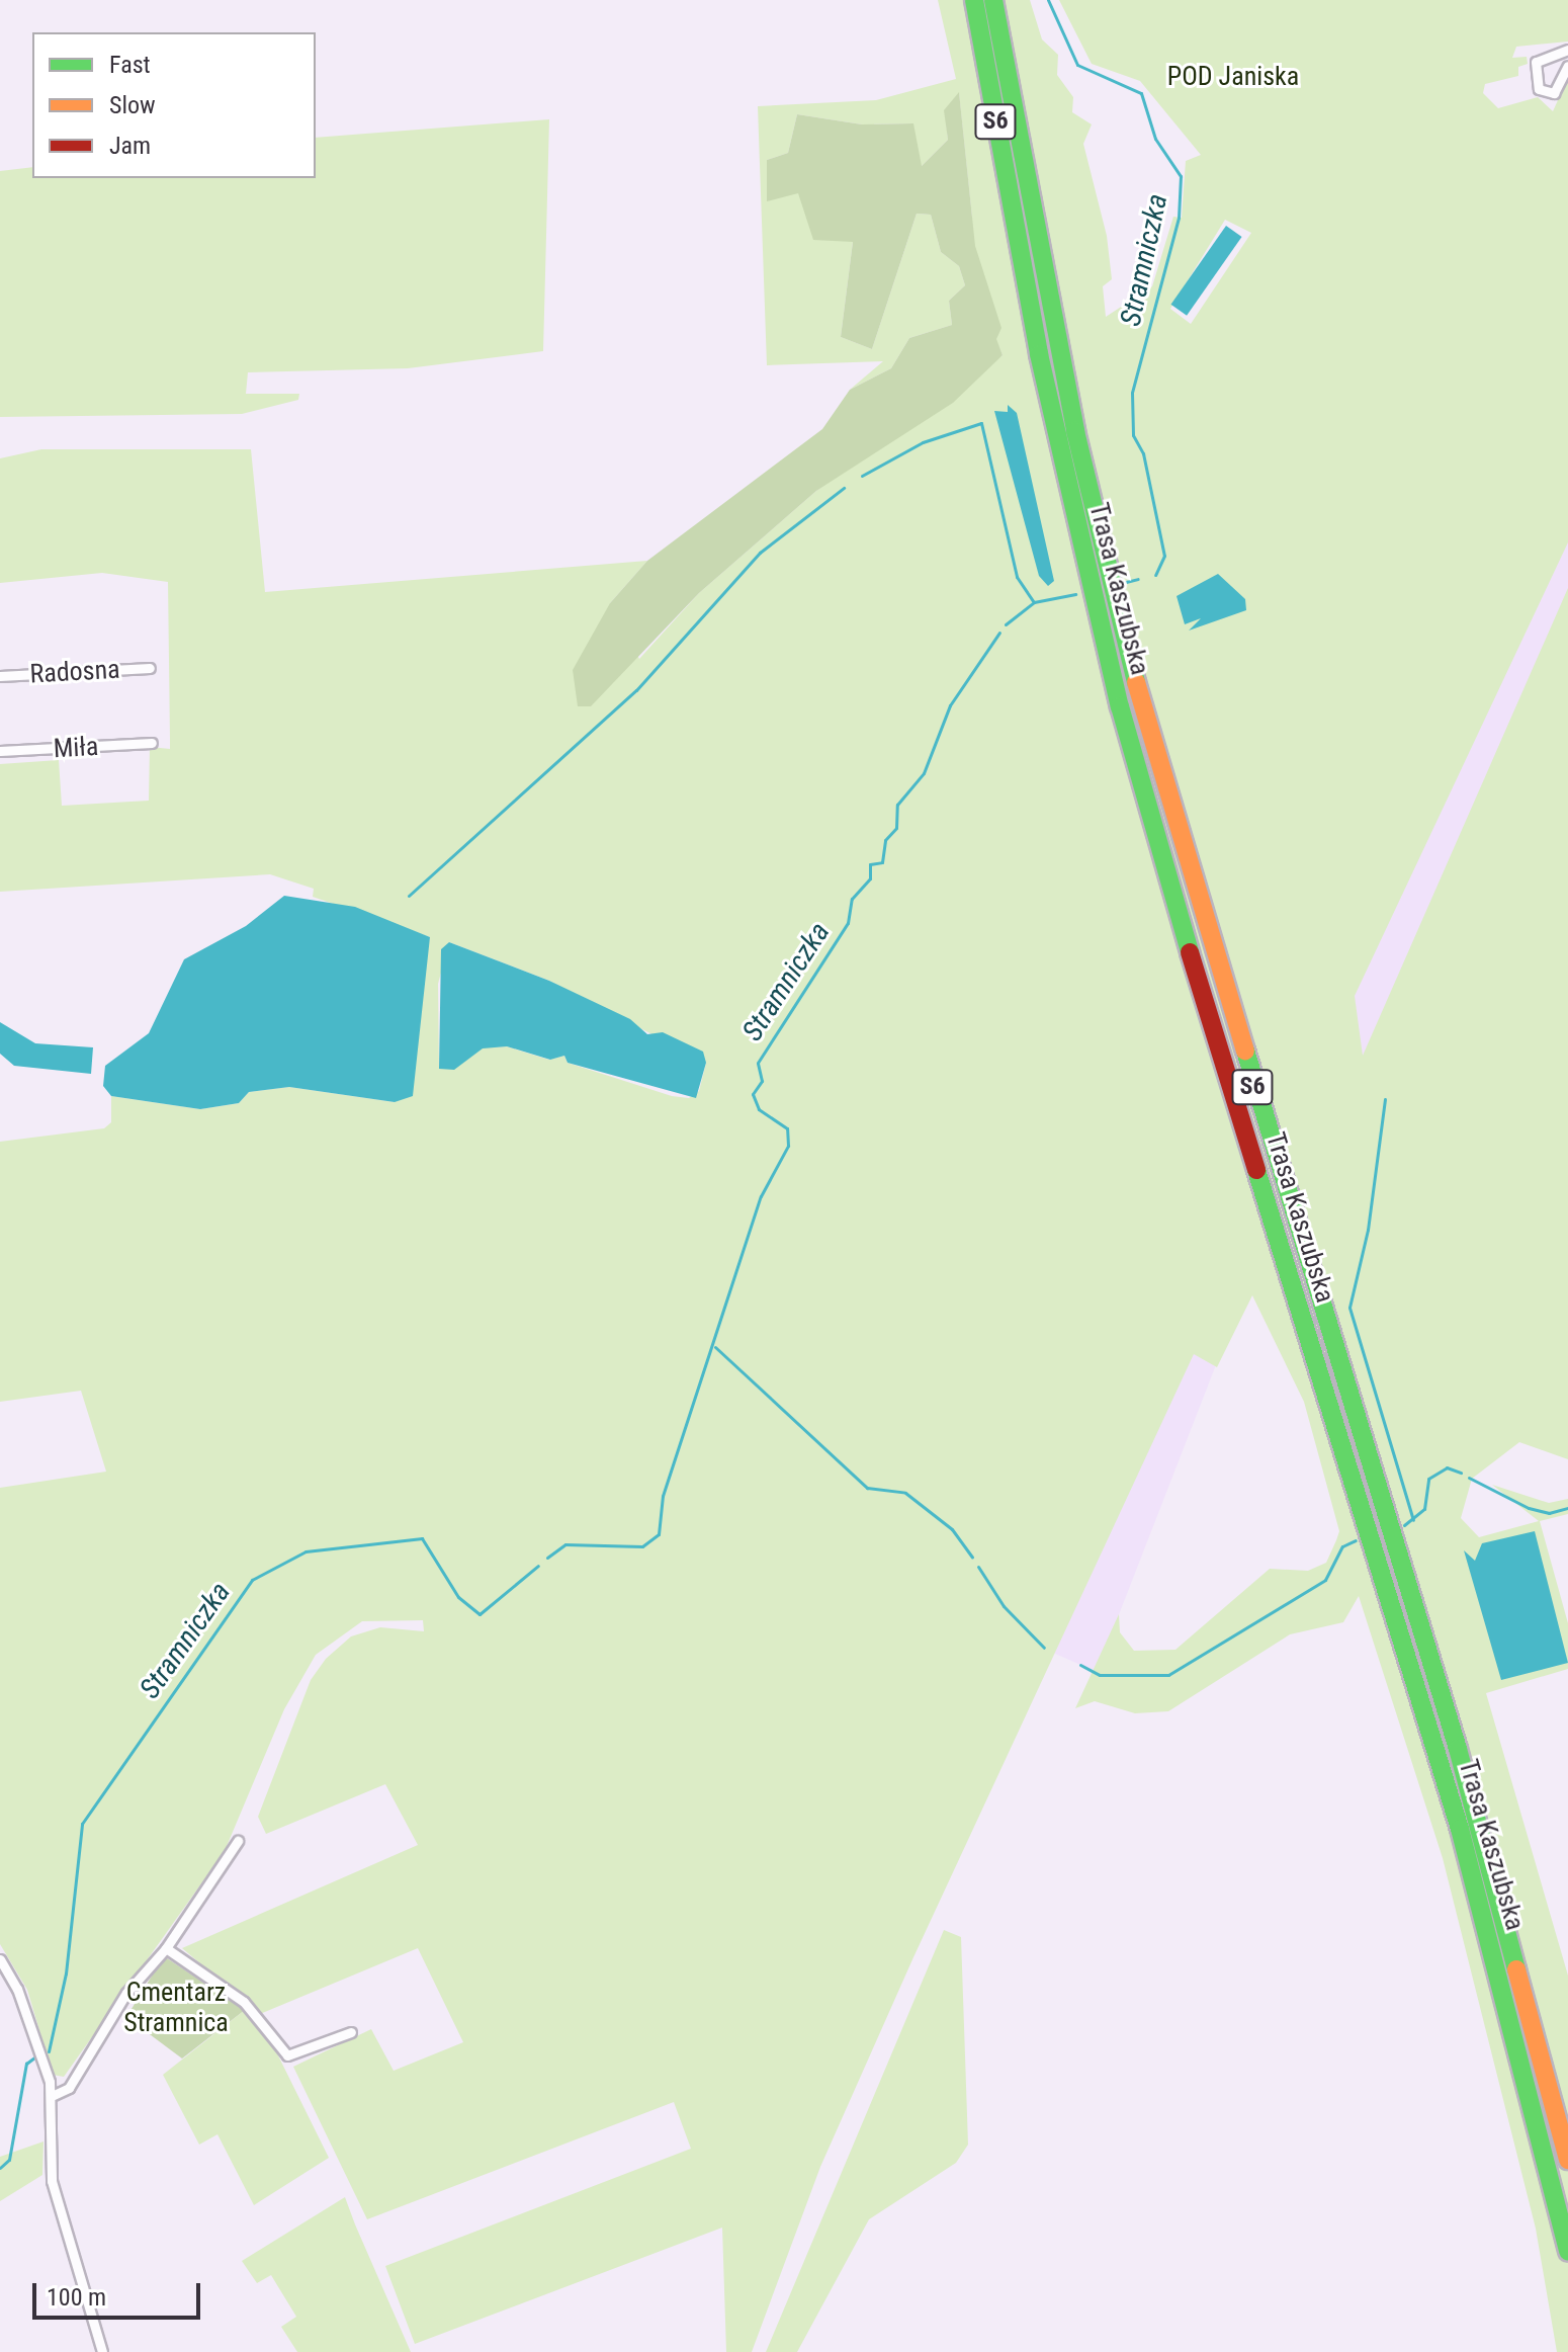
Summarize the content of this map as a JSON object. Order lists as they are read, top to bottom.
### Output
{
  "streets": {
    "highway": ["S6", "Trasa Kaszubska"],
    "street": ["Radosna", "Miła"]
  },
  "water": ["Stramniczka"],
  "parks": ["POD Janiska", "Cmentarz Stramnica"],
  "legend": ["Fast", "Slow", "Jam"],
  "scale_bar": "100 m"
}
